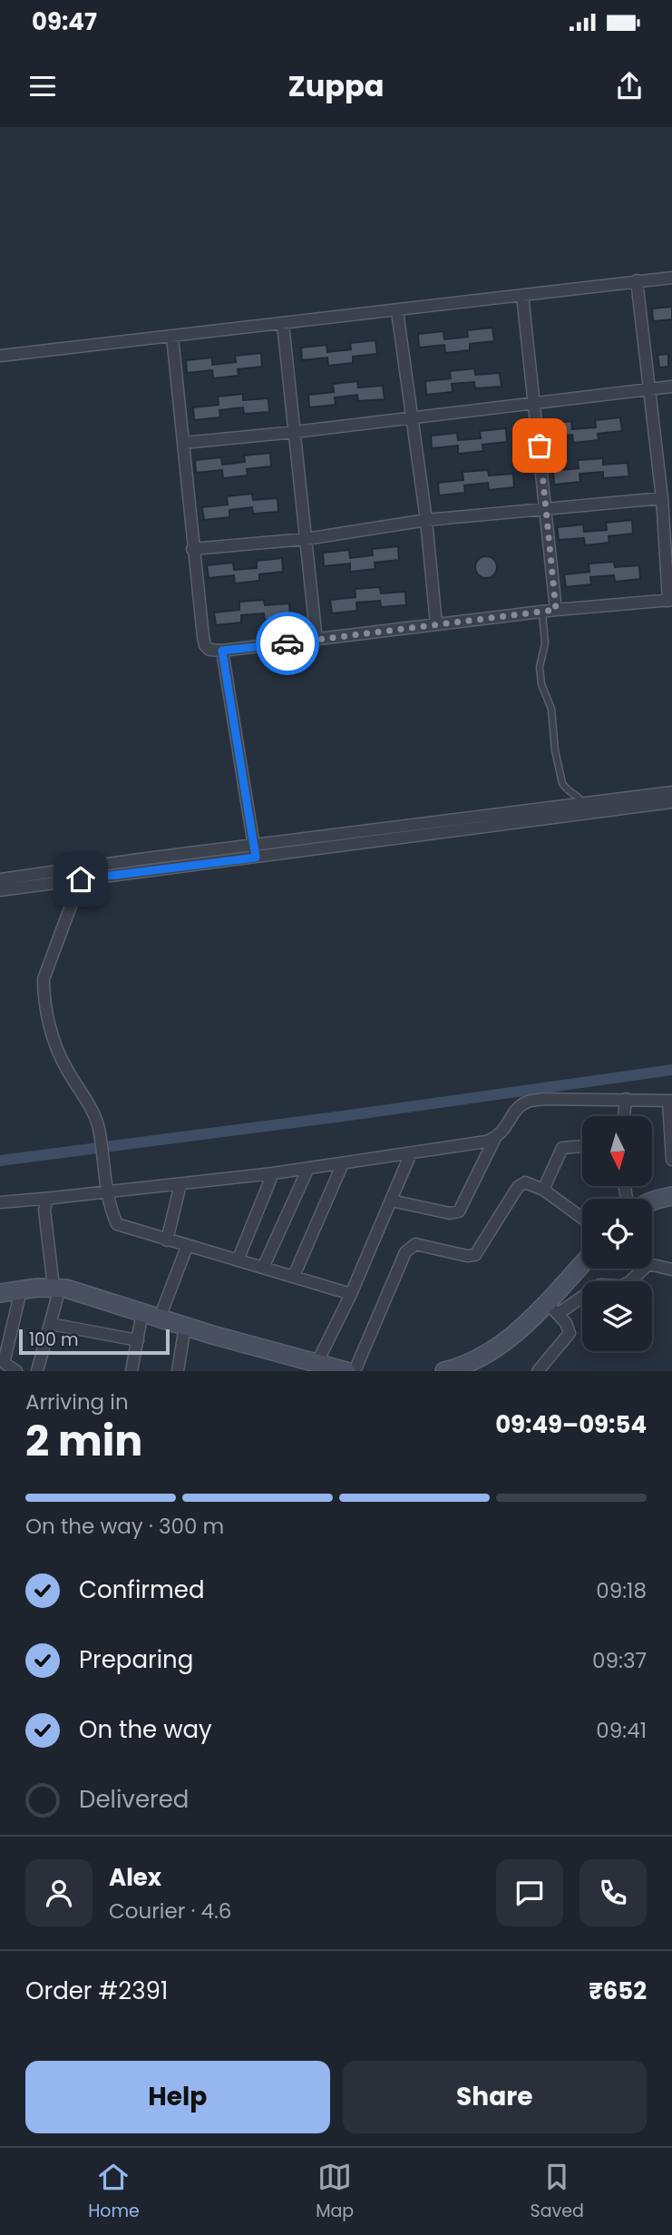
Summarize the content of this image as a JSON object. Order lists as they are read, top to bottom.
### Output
{
  "scale_bar": "100 m",
  "north": "bottom",
  "page": {
    "status": "09:47",
    "header": "Zuppa",
    "scale": "100 m",
    "heading": ["2 min", "Arriving in", "09:49–09:54"],
    "panel": [
      "Alex",
      "Courier · 4.6",
      "Order #2391",
      "₹652"
    ],
    "bar": "On the way · 300 m",
    "list": [
      ["Confirmed", "09:18"],
      ["Preparing", "09:37"],
      ["On the way", "09:41"],
      "Delivered"
    ],
    "buttons": ["Help", "Share"],
    "tabs": ["Home", "Map", "Saved"]
  }
}
